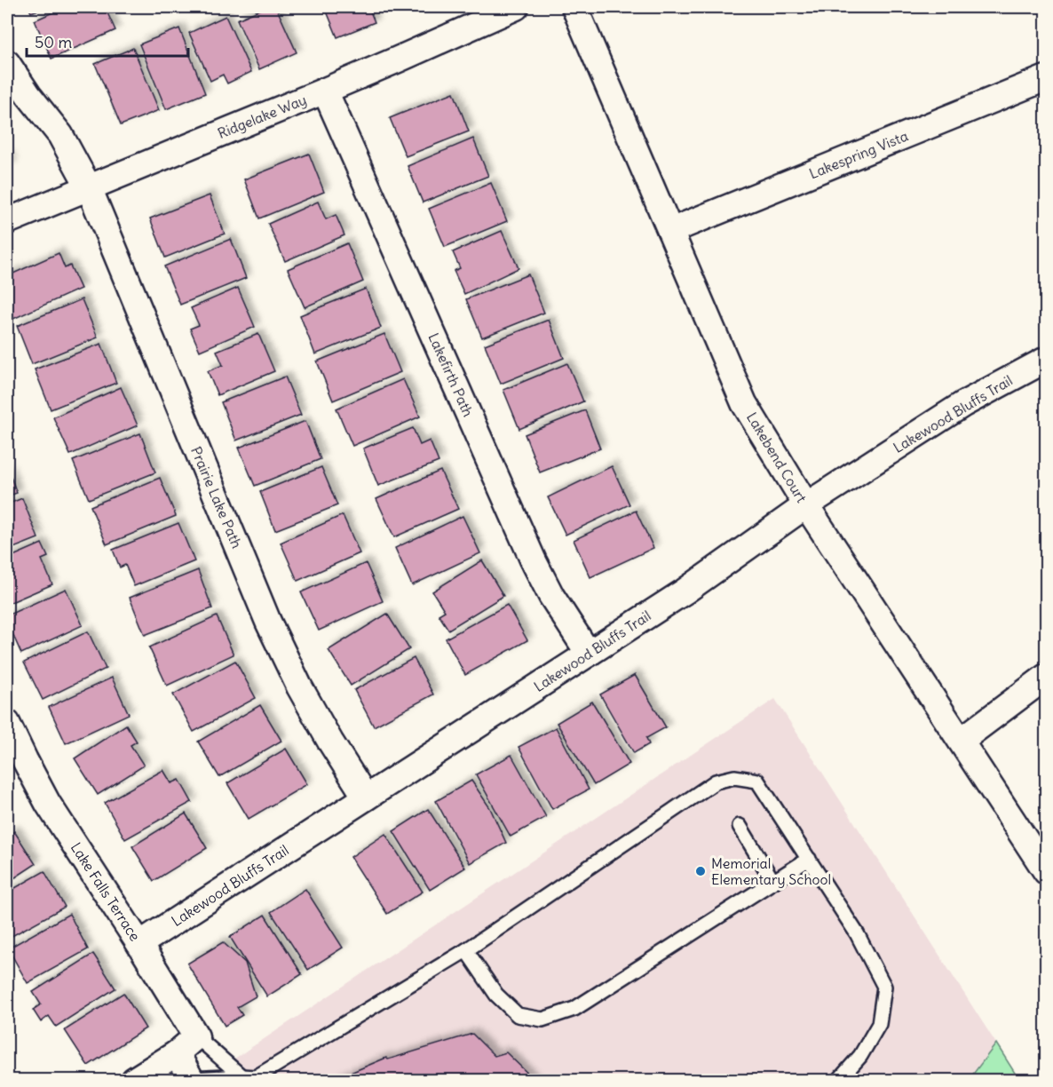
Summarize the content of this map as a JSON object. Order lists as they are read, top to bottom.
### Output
{
  "streets": {
    "street": [
      "Ridgelake Way",
      "Lakespring Vista",
      "Lakefirth Path",
      "Lakewood Bluffs Trail",
      "Lakebend Court",
      "Prairie Lake Path",
      "Lake Falls Terrace"
    ]
  },
  "crossings": [
    ["Ridgelake Way", "Lakefirth Path"],
    ["Ridgelake Way", "Prairie Lake Path"],
    ["Lakespring Vista", "Lakebend Court"],
    ["Lakefirth Path", "Lakewood Bluffs Trail"],
    ["Lakewood Bluffs Trail", "Lakebend Court"],
    ["Lakewood Bluffs Trail", "Prairie Lake Path"],
    ["Lakewood Bluffs Trail", "Lake Falls Terrace"]
  ],
  "places": ["Memorial Elementary School"],
  "scale_bar": "50 m"
}
